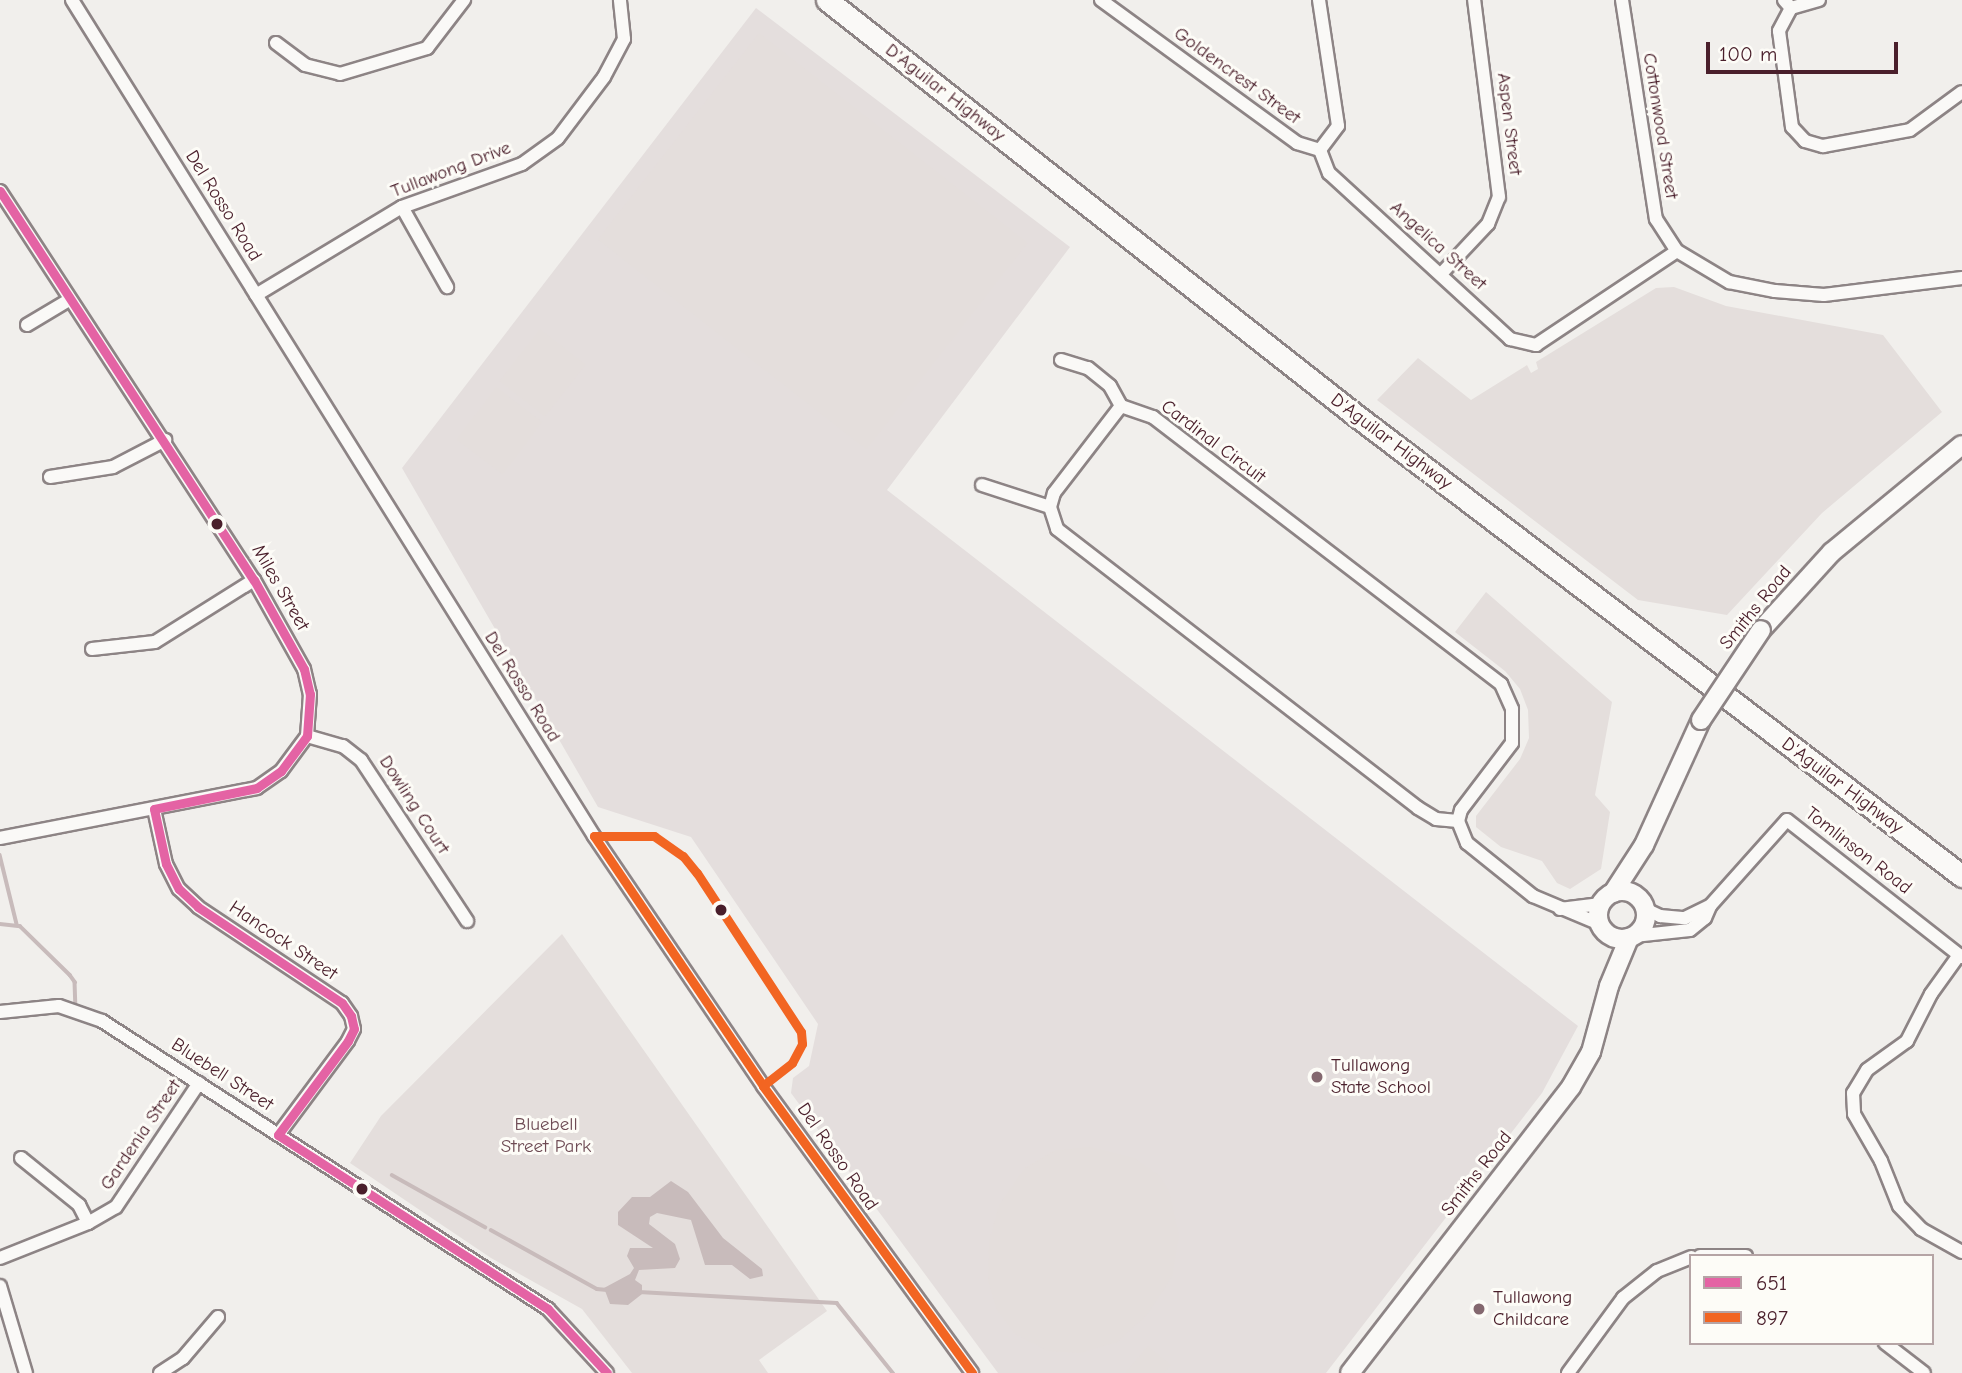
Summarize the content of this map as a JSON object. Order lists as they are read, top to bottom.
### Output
{
  "streets": {
    "highway": ["D'Aguilar Highway"],
    "main road": ["Smiths Road"],
    "street": [
      "Goldencrest Street",
      "Aspen Street",
      "Cottonwood Street",
      "Tullawong Drive",
      "Del Rosso Road",
      "Angelica Street",
      "Cardinal Circuit",
      "Miles Street",
      "Dowling Court",
      "Tomlinson Road",
      "Hancock Street",
      "Bluebell Street",
      "Gardenia Street"
    ]
  },
  "crossings": [
    ["Goldencrest Street", "Angelica Street"],
    ["Aspen Street", "Angelica Street"],
    ["Cottonwood Street", "Angelica Street"],
    ["Tullawong Drive", "Del Rosso Road"],
    ["Miles Street", "Dowling Court"],
    ["Smiths Road", "Tomlinson Road"],
    ["Hancock Street", "Bluebell Street"],
    ["Bluebell Street", "Gardenia Street"]
  ],
  "parks": ["Bluebell Street Park"],
  "places": ["Tullawong State School", "Tullawong Childcare"],
  "lines": ["transit line 651", "transit line 897"],
  "legend": ["651", "897"],
  "scale_bar": "100 m"
}
